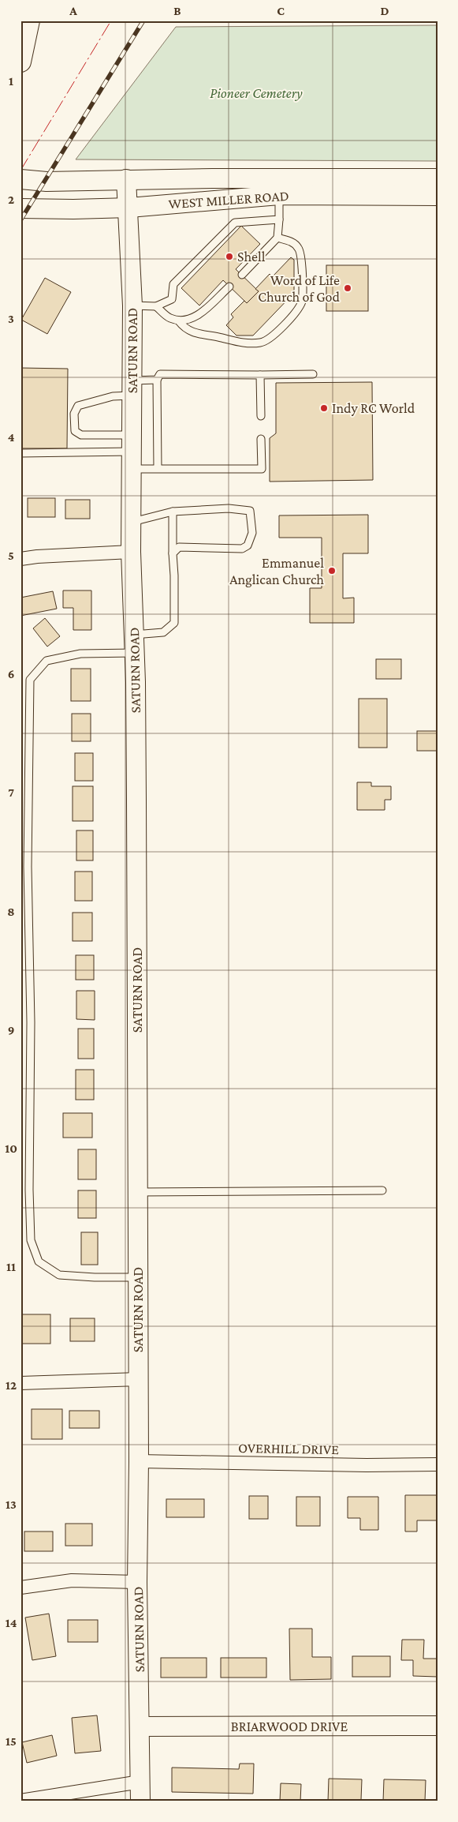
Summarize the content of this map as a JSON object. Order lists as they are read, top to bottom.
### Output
{
  "streets": {
    "street": [
      "WEST MILLER ROAD",
      "SATURN ROAD",
      "OVERHILL DRIVE",
      "BRIARWOOD DRIVE"
    ]
  },
  "crossings": [
    ["WEST MILLER ROAD", "SATURN ROAD"],
    ["SATURN ROAD", "OVERHILL DRIVE"],
    ["SATURN ROAD", "BRIARWOOD DRIVE"]
  ],
  "parks": ["Pioneer Cemetery"],
  "places": [
    "Shell",
    "Word of Life Church of God",
    "Indy RC World",
    "Emmanuel Anglican Church"
  ],
  "grid": {
    "columns": [
      "A",
      "B",
      "C",
      "D"
    ],
    "rows": [
      "1",
      "2",
      "3",
      "4",
      "5",
      "6",
      "7",
      "8",
      "9",
      "10",
      "11",
      "12",
      "13",
      "14",
      "15"
    ]
  }
}
